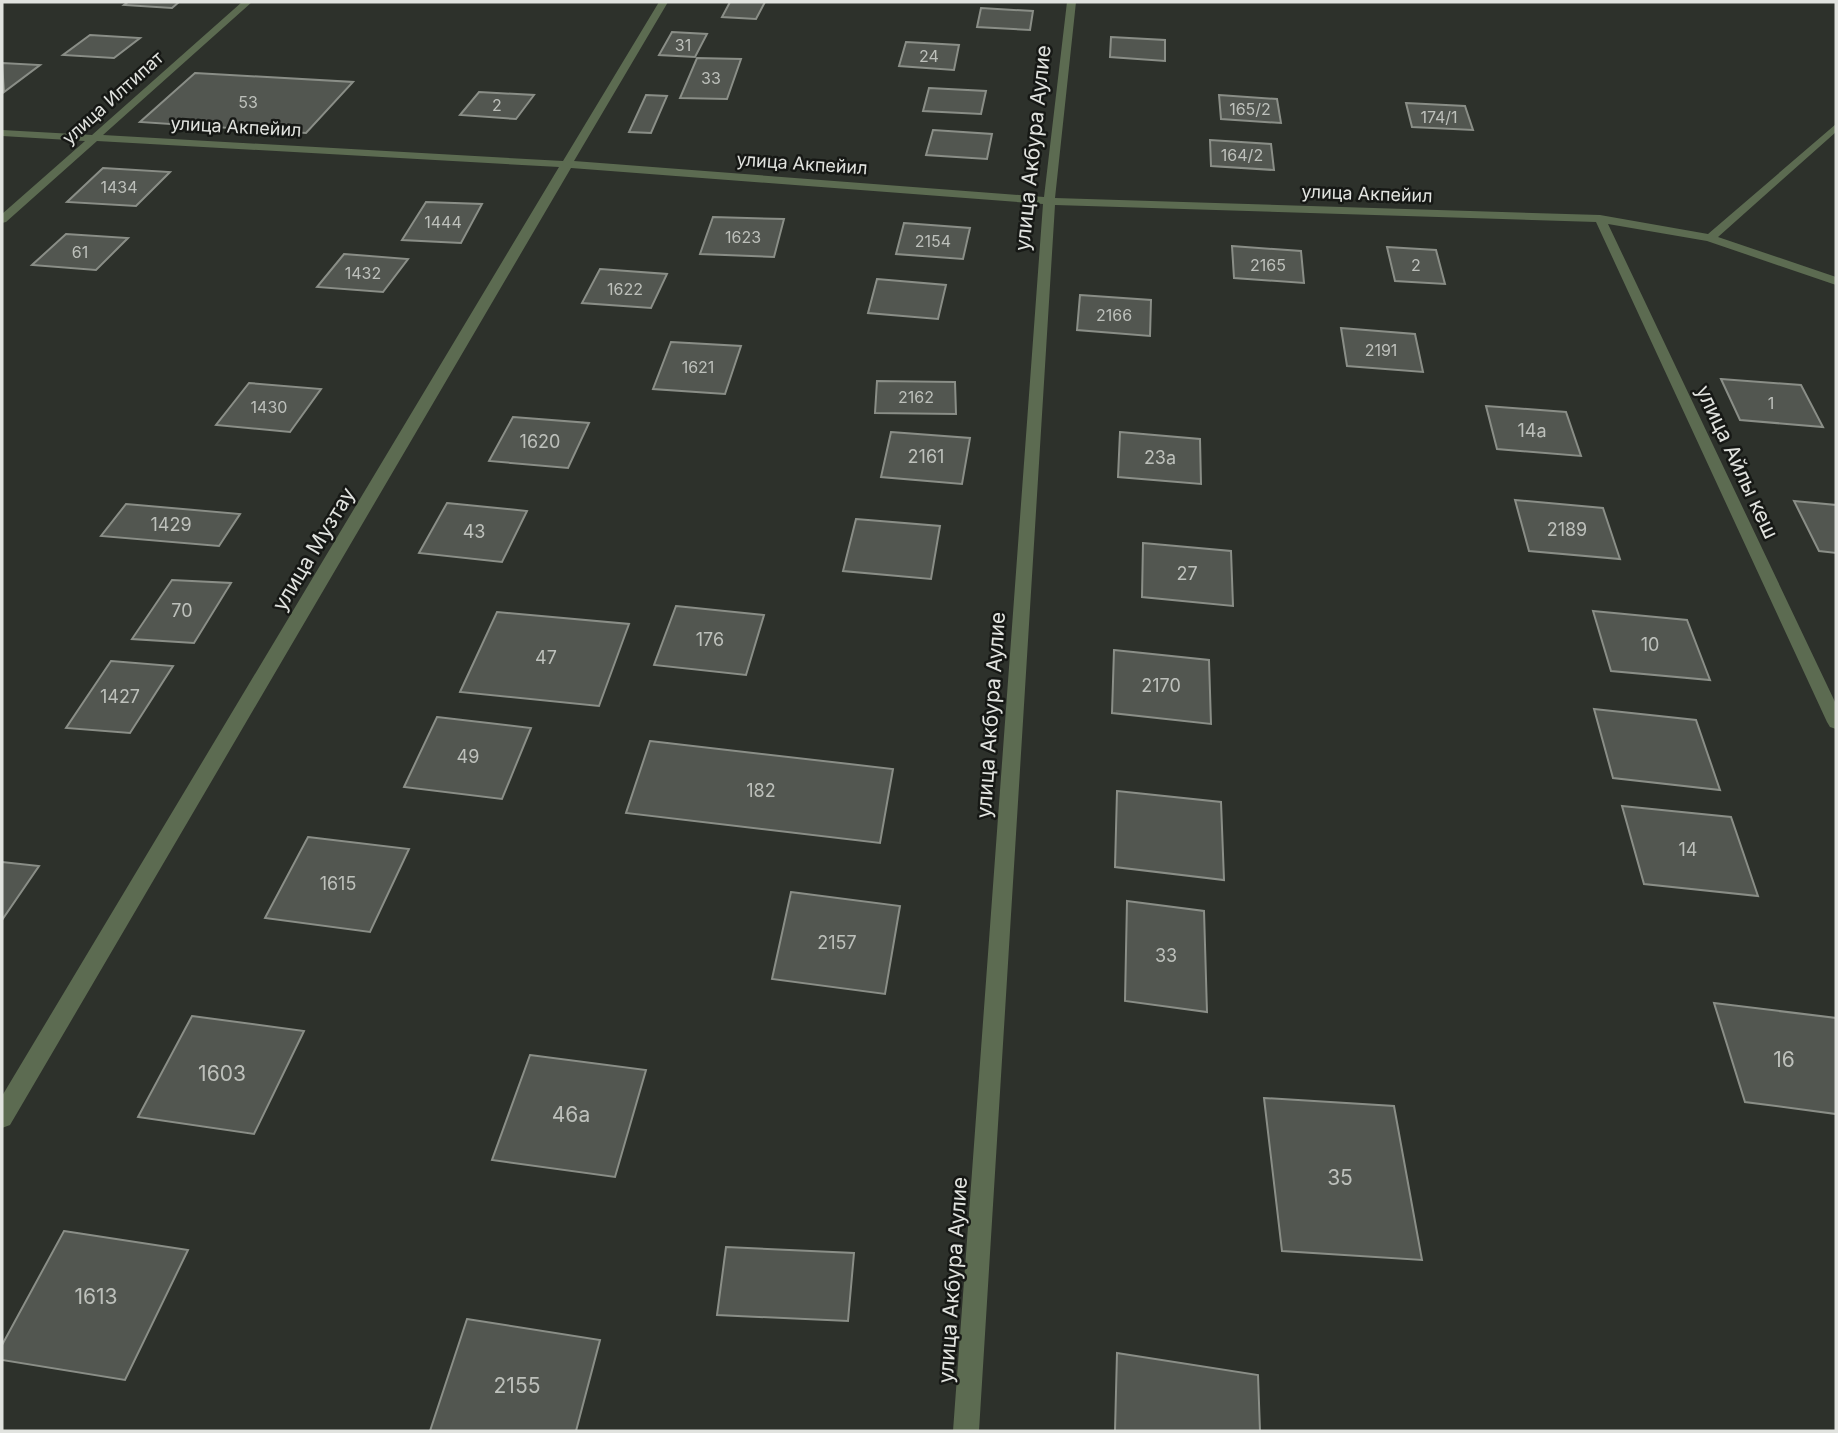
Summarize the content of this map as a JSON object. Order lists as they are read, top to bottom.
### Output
{
  "streets": {
    "street": [
      "улица Илтипат",
      "улица Акпейил",
      "улица Акбура Аулие",
      "улица Айлы кеш",
      "улица Музтау"
    ]
  },
  "crossings": [
    ["улица Илтипат", "улица Акпейил"],
    ["улица Акпейил", "улица Акбура Аулие"],
    ["улица Акпейил", "улица Айлы кеш"],
    ["улица Акпейил", "улица Музтау"]
  ],
  "house_numbers": [
    "31",
    "24",
    "33",
    "53",
    "2",
    "165/2",
    "174/1",
    "164/2",
    "1434",
    "1444",
    "1623",
    "2154",
    "61",
    "2165",
    "2",
    "1432",
    "1622",
    "2166",
    "2191",
    "1621",
    "2162",
    "1",
    "1430",
    "14а",
    "1620",
    "2161",
    "23а",
    "1429",
    "2189",
    "43",
    "27",
    "70",
    "176",
    "10",
    "47",
    "2170",
    "1427",
    "49",
    "182",
    "14",
    "1615",
    "2157",
    "33",
    "16",
    "1603",
    "46а",
    "35",
    "1613",
    "2155"
  ]
}
